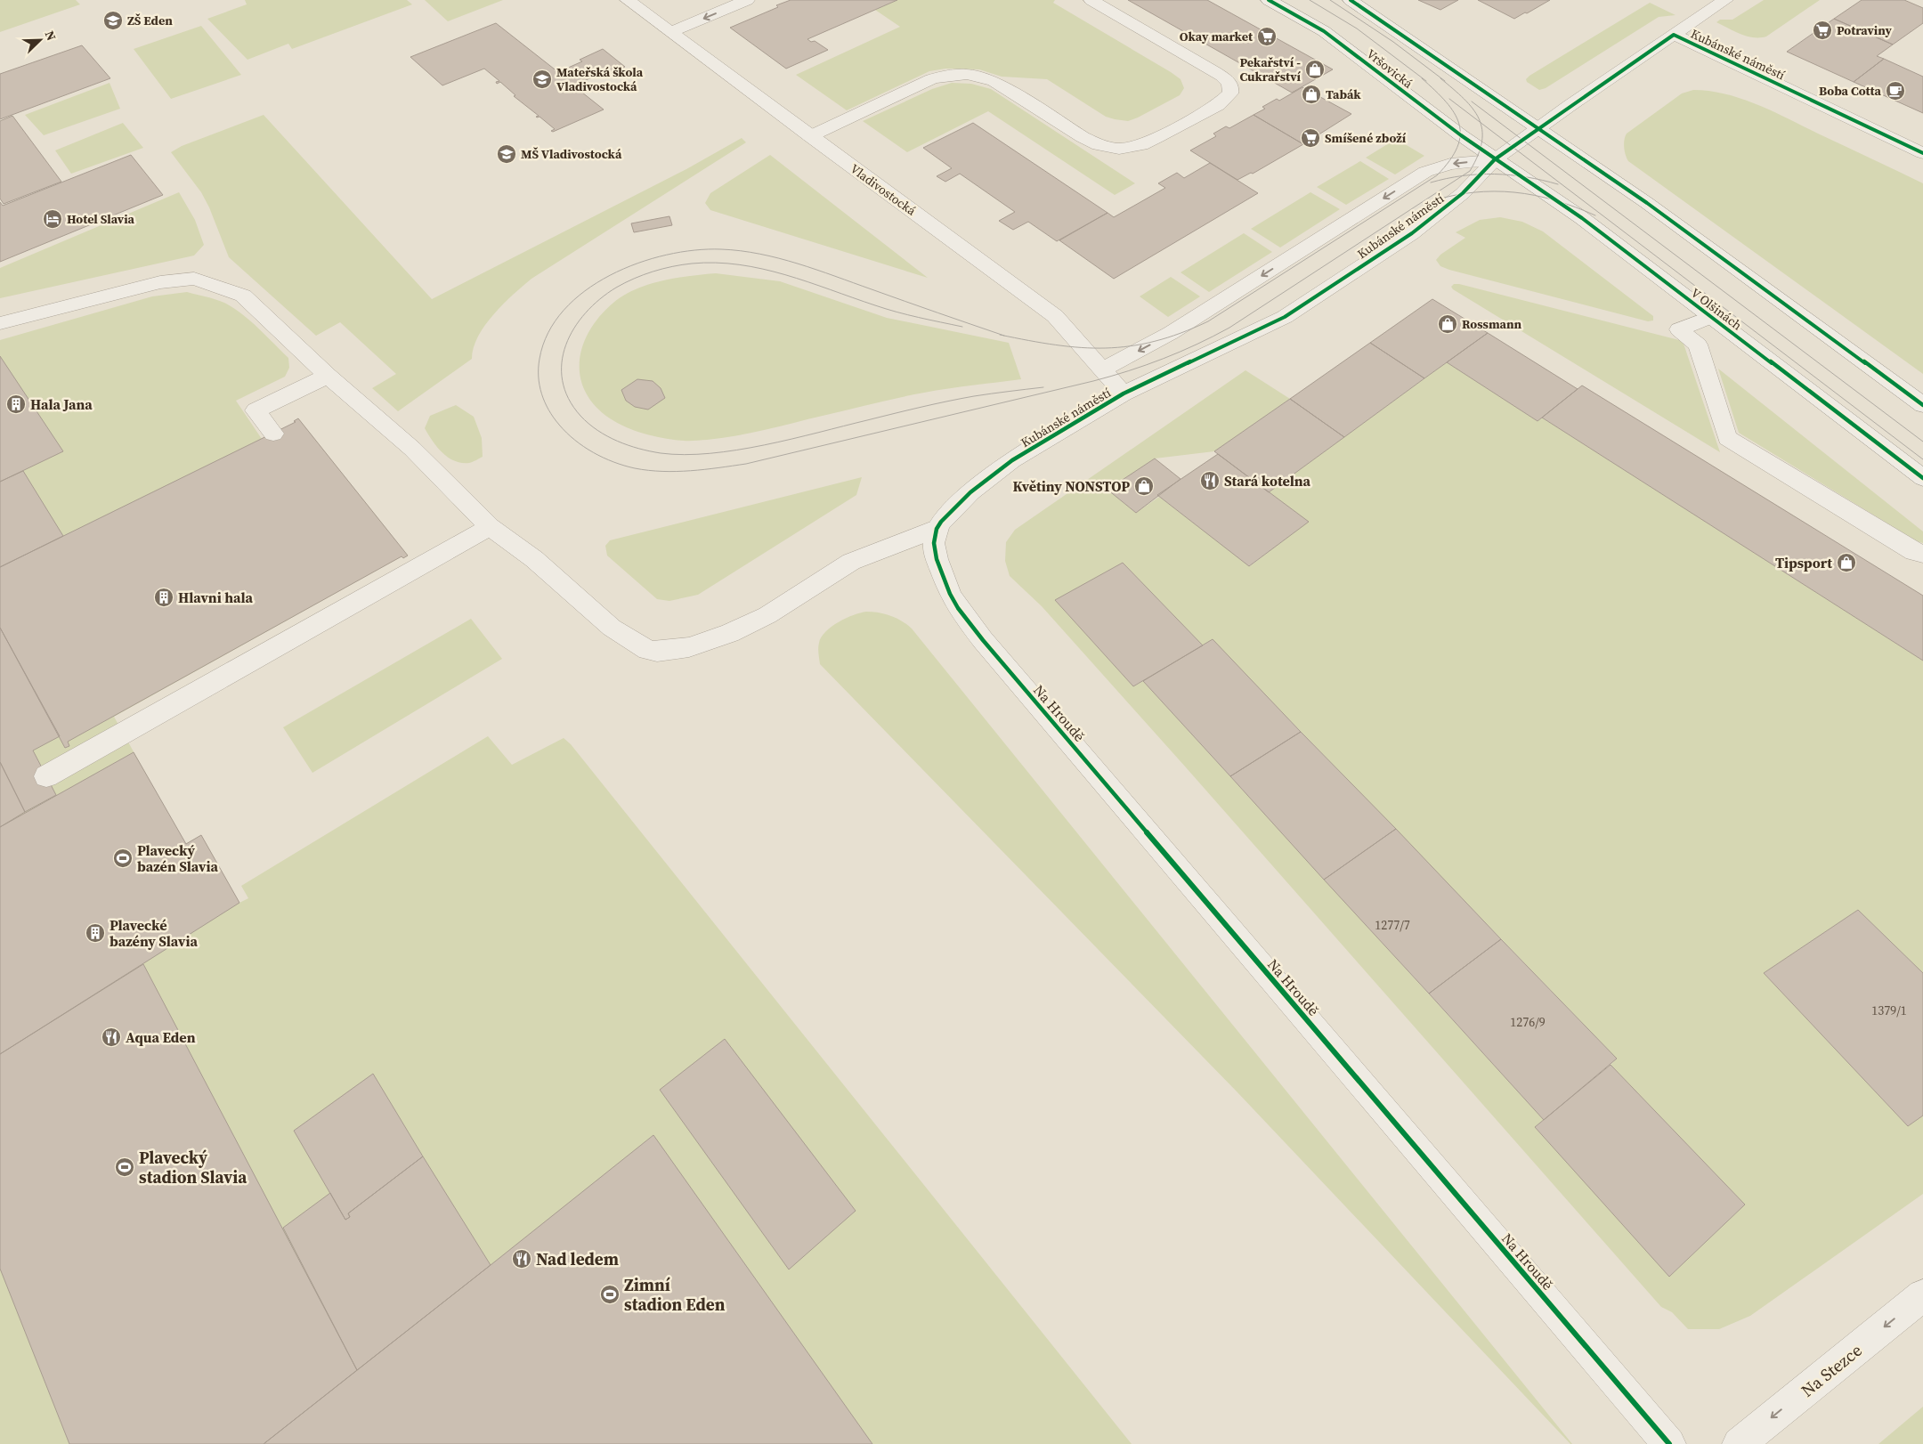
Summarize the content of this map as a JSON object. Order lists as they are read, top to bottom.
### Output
{
  "streets": {
    "street": [
      "Kubánské náměstí",
      "Vršovická",
      "Vladivostocká",
      "V Olšinách",
      "Na Hroudě",
      "Na Stezce"
    ]
  },
  "crossings": [
    ["Kubánské náměstí", "Vršovická"],
    ["Kubánské náměstí", "Vladivostocká"],
    ["Kubánské náměstí", "V Olšinách"],
    ["Kubánské náměstí", "Na Hroudě"],
    ["Vršovická", "V Olšinách"]
  ],
  "one_way": ["Na Stezce"],
  "places": {
    "school or university": ["ZŠ Eden", "Mateřská škola Vladivostocká", "MŠ Vladivostocká"],
    "supermarket": ["Potraviny", "Okay market", "Smíšené zboží"],
    "shop": [
      "Pekařství - Cukrařství",
      "Tabák",
      "Rossmann",
      "Květiny NONSTOP",
      "Tipsport"
    ],
    "cafe": ["Boba Cotta"],
    "hotel": ["Hotel Slavia"],
    "building": ["Hala Jana", "Hlavni hala", "Plavecké bazény Slavia"],
    "restaurant": ["Stará kotelna", "Aqua Eden", "Nad ledem"],
    "sports": ["Plavecký bazén Slavia", "Plavecký stadion Slavia", "Zimní stadion Eden"]
  },
  "house_numbers": ["1277/7", "1379/1", "1276/9"],
  "north": "top right"
}
